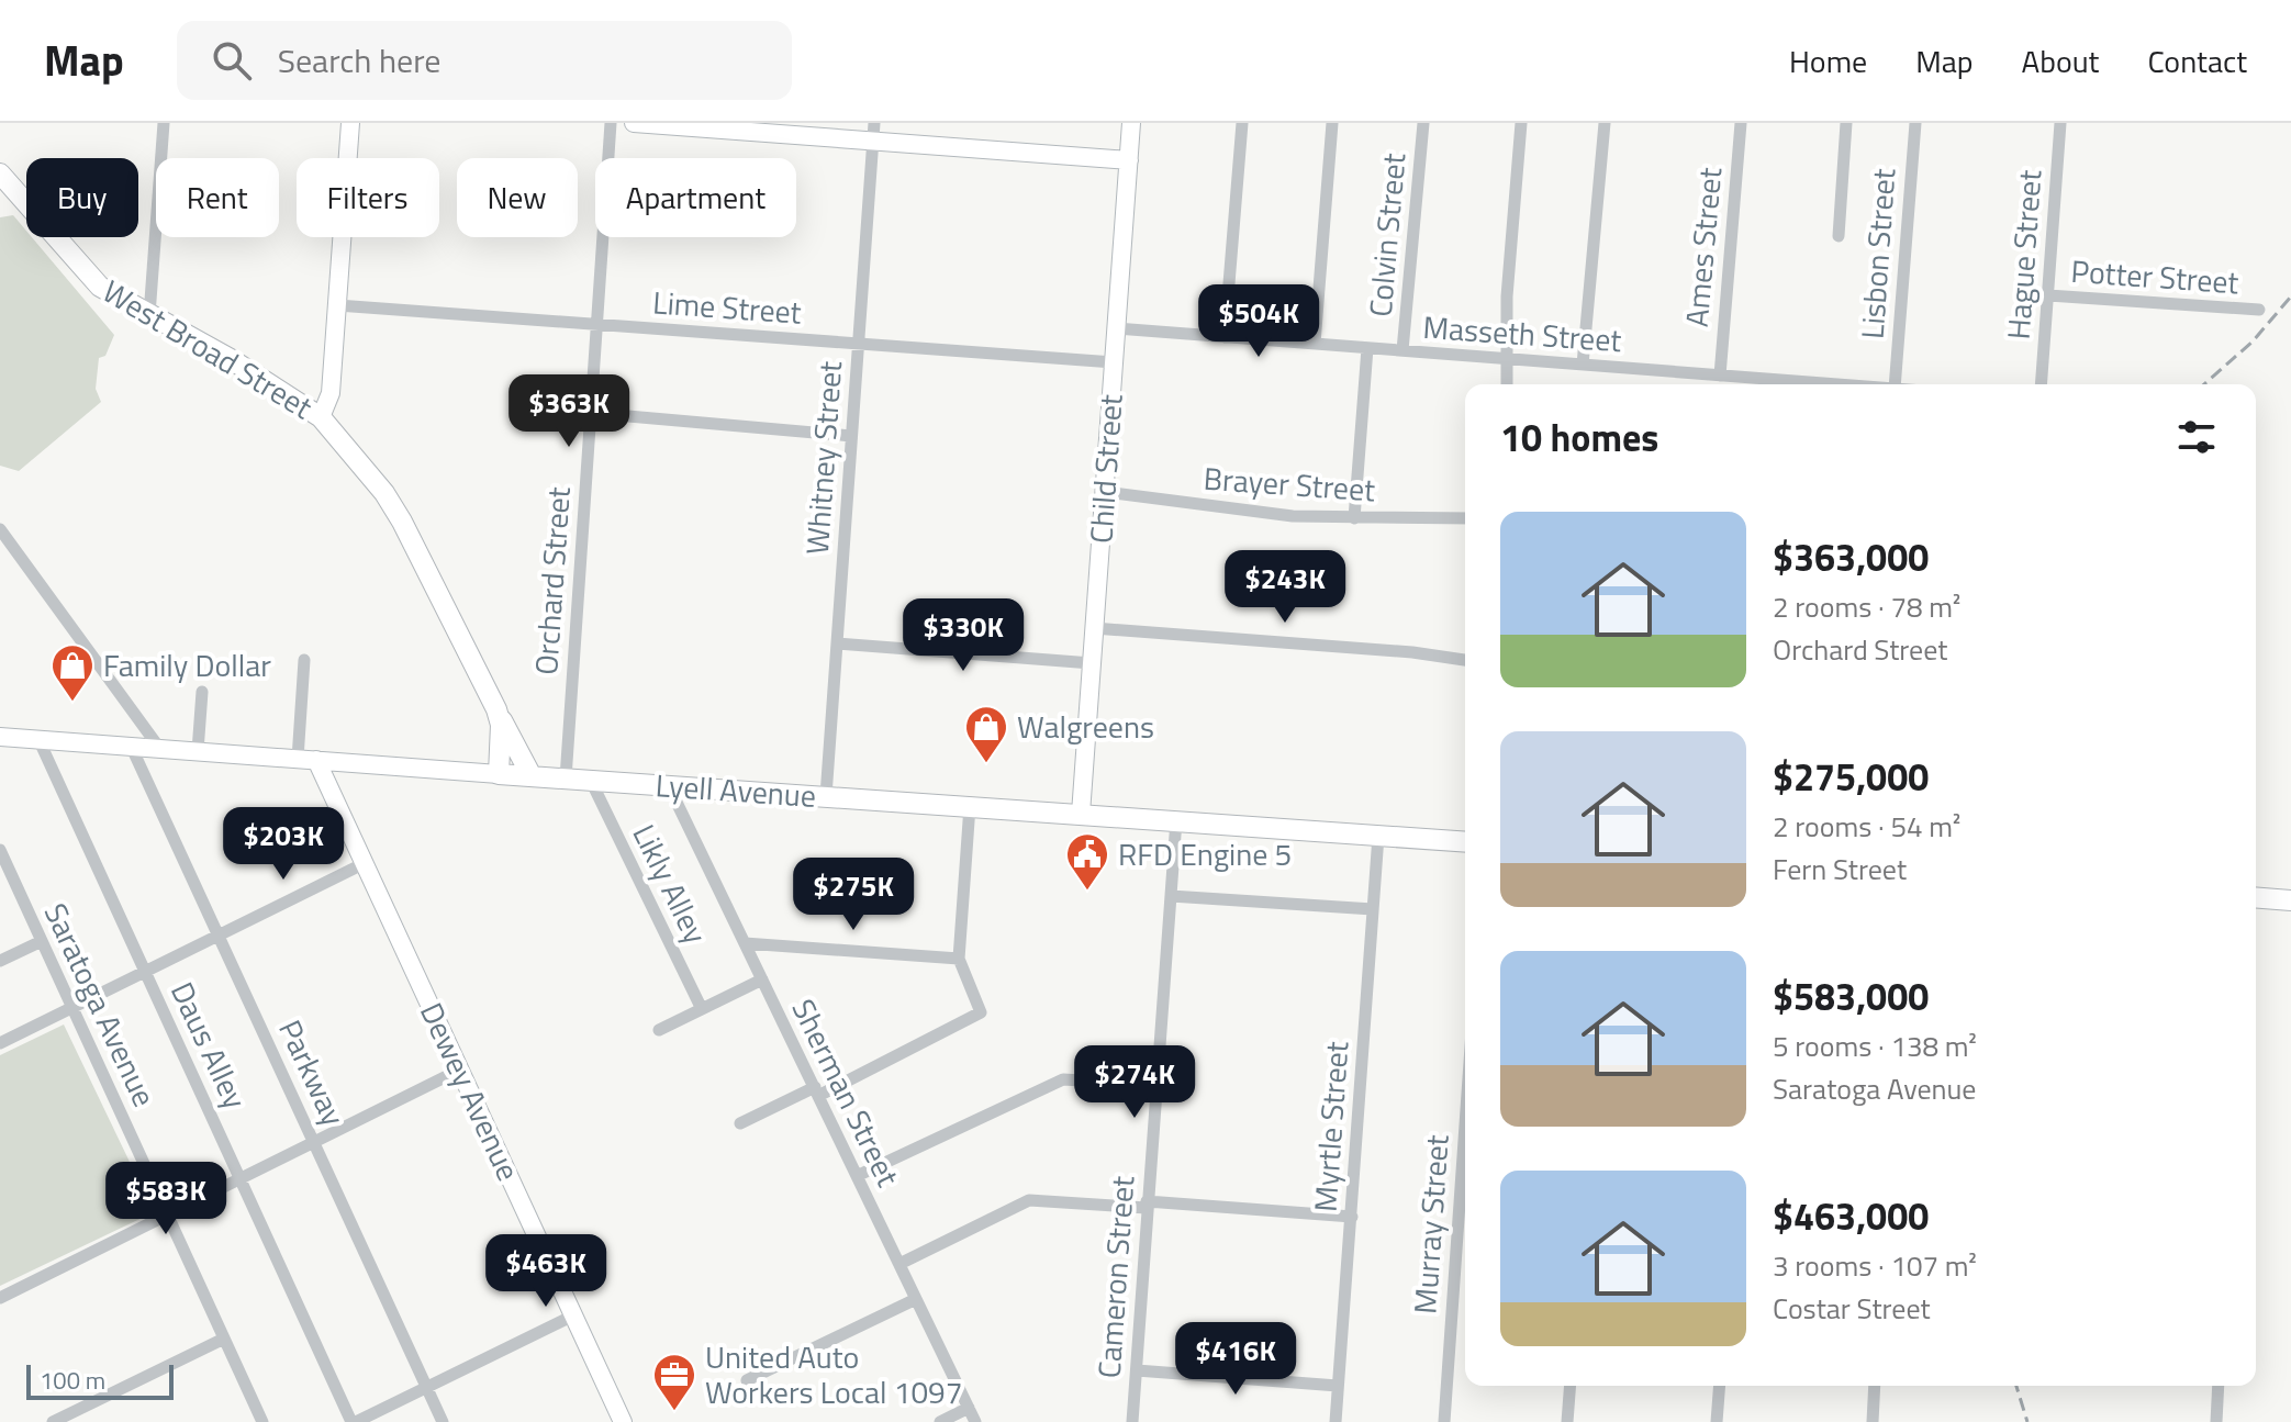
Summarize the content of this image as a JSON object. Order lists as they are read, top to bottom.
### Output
{
  "streets": {
    "main road": ["West Broad Street", "Lyell Avenue"],
    "street": [
      "Colvin Street",
      "Ames Street",
      "Lisbon Street",
      "Hague Street",
      "Potter Street",
      "Lime Street",
      "Masseth Street",
      "Whitney Street",
      "Child Street",
      "Brayer Street",
      "Orchard Street",
      "Likly Alley",
      "Saratoga Avenue",
      "Daus Alley",
      "Parkway",
      "Dewey Avenue",
      "Sherman Street",
      "Myrtle Street",
      "Murray Street",
      "Cameron Street"
    ]
  },
  "crossings": [
    ["Colvin Street", "Masseth Street"],
    ["Ames Street", "Masseth Street"],
    ["Hague Street", "Potter Street"],
    ["Lime Street", "Whitney Street"],
    ["Lime Street", "Child Street"],
    ["Lime Street", "Orchard Street"],
    ["Masseth Street", "Child Street"],
    ["West Broad Street", "Lyell Avenue"],
    ["Whitney Street", "Lyell Avenue"],
    ["Child Street", "Brayer Street"],
    ["Child Street", "Lyell Avenue"],
    ["Orchard Street", "Lyell Avenue"],
    ["Lyell Avenue", "Likly Alley"],
    ["Lyell Avenue", "Daus Alley"],
    ["Lyell Avenue", "Parkway"],
    ["Lyell Avenue", "Dewey Avenue"],
    ["Lyell Avenue", "Sherman Street"],
    ["Lyell Avenue", "Myrtle Street"],
    ["Lyell Avenue", "Cameron Street"]
  ],
  "places": {
    "shop": ["Family Dollar", "Walgreens"],
    "public building": ["RFD Engine 5"],
    "office": ["United Auto Workers Local 1097"]
  },
  "scale_bar": "100 m",
  "page": {
    "header": "Map",
    "search": "Search here",
    "nav": [
      "Home",
      "Map",
      "About",
      "Contact"
    ],
    "chip": [
      "Buy",
      "Rent",
      "Filters",
      "New",
      "Apartment"
    ],
    "price": [
      "$504K",
      "$363K",
      "$243K",
      "$330K",
      "$203K",
      "$275K",
      "$274K",
      "$583K",
      "$463K",
      "$416K"
    ],
    "heading": "10 homes",
    "list": [
      {
        "name": "$363,000",
        "note": "2 rooms · 78 m² · Orchard Street"
      },
      {
        "name": "$275,000",
        "note": "2 rooms · 54 m² · Fern Street"
      },
      {
        "name": "$583,000",
        "note": "5 rooms · 138 m² · Saratoga Avenue"
      },
      {
        "name": "$463,000",
        "note": "3 rooms · 107 m² · Costar Street"
      }
    ],
    "scale": "100 m"
  }
}
